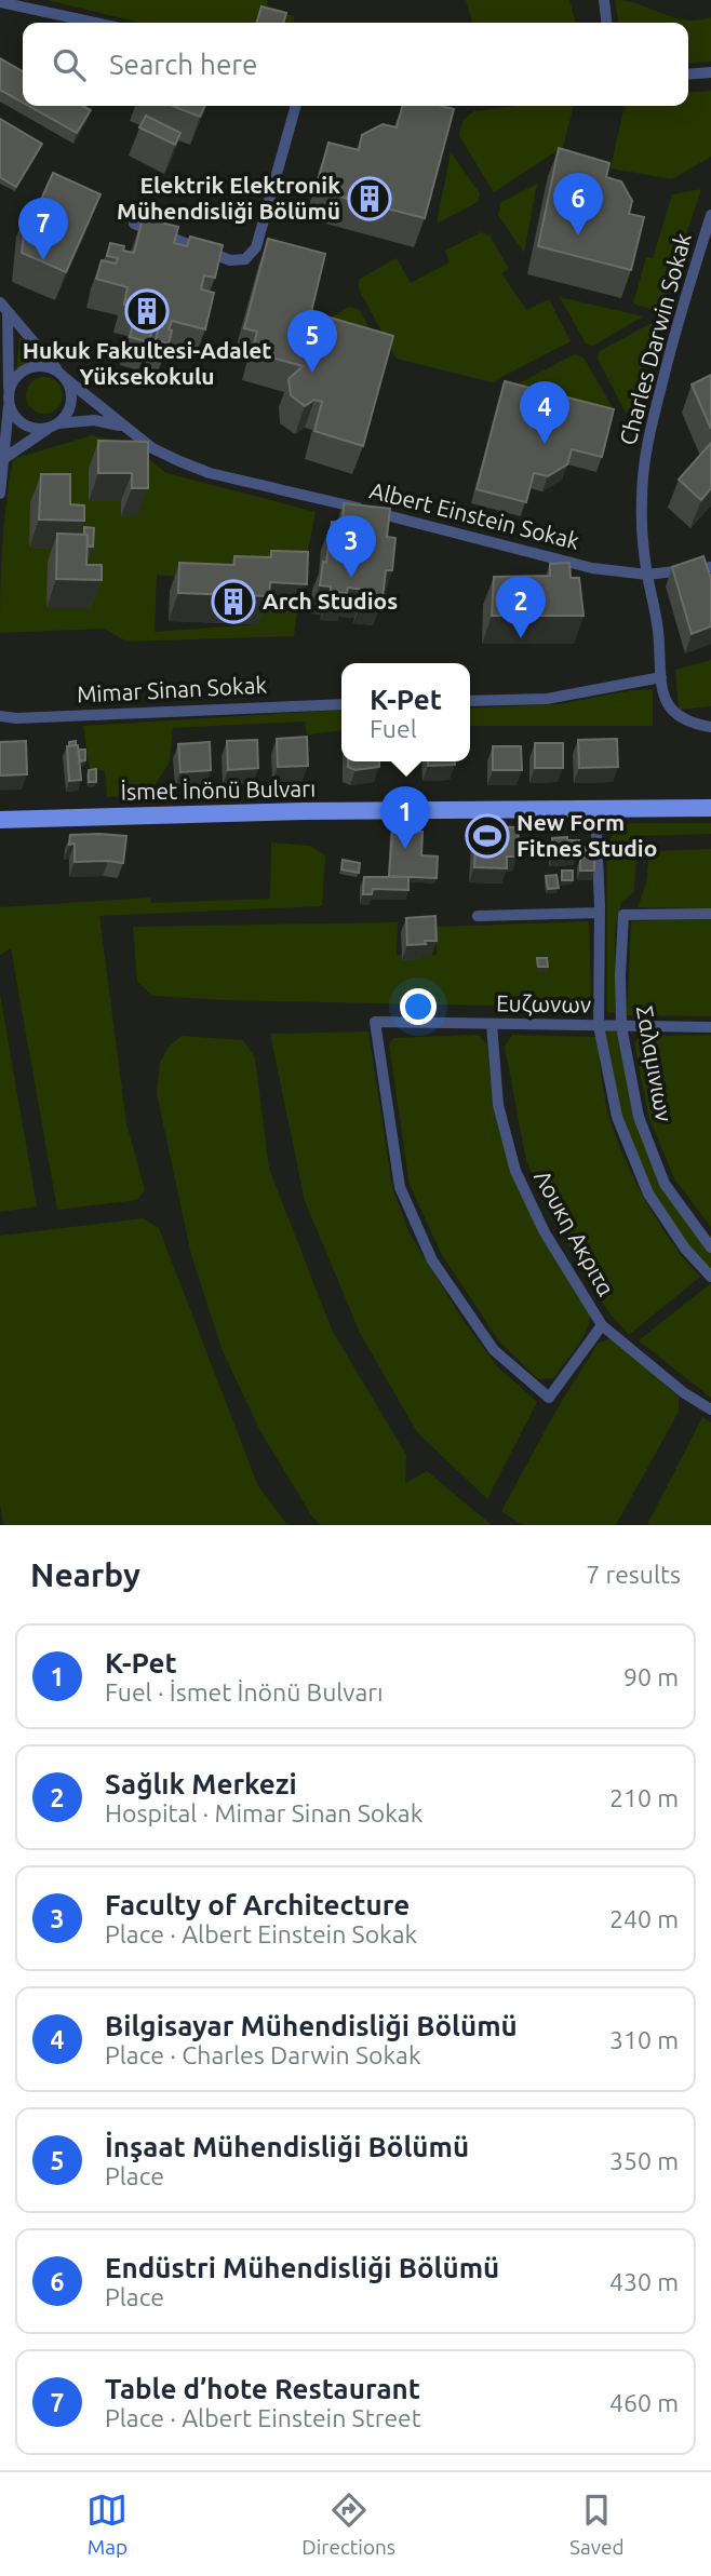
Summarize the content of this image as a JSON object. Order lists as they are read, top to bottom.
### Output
{
  "streets": {
    "main road": ["İsmet İnönü Bulvarı"],
    "street": [
      "Charles Darwin Sokak",
      "Albert Einstein Sokak",
      "Mimar Sinan Sokak",
      "Ευζωνων",
      "Σαλαμινιων",
      "Λουκη Ακριτα"
    ]
  },
  "crossings": [
    ["Charles Darwin Sokak", "Albert Einstein Sokak"],
    ["İsmet İnönü Bulvarı", "Σαλαμινιων"],
    ["Ευζωνων", "Σαλαμινιων"],
    ["Ευζωνων", "Λουκη Ακριτα"]
  ],
  "places": {
    "building": ["Elektrik Elektronik Mühendisliği Bölümü", "Hukuk Fakultesi-Adalet Yüksekokulu", "Arch Studios"],
    "sports": ["New Form Fitnes Studio"]
  },
  "page": {
    "search": "Search here",
    "pins": [
      "6",
      "7",
      "5",
      "4",
      "3",
      "2",
      "1"
    ],
    "popup": ["K-Pet", "Fuel"],
    "heading": ["Nearby", "7 results"],
    "list": [
      {
        "mark": "1",
        "name": "K-Pet",
        "note": "Fuel · İsmet İnönü Bulvarı",
        "value": "90 m"
      },
      {
        "mark": "2",
        "name": "Sağlık Merkezi",
        "note": "Hospital · Mimar Sinan Sokak",
        "value": "210 m"
      },
      {
        "mark": "3",
        "name": "Faculty of Architecture",
        "note": "Place · Albert Einstein Sokak",
        "value": "240 m"
      },
      {
        "mark": "4",
        "name": "Bilgisayar Mühendisliği Bölümü",
        "note": "Place · Charles Darwin Sokak",
        "value": "310 m"
      },
      {
        "mark": "5",
        "name": "İnşaat Mühendisliği Bölümü",
        "note": "Place",
        "value": "350 m"
      },
      {
        "mark": "6",
        "name": "Endüstri Mühendisliği Bölümü",
        "note": "Place",
        "value": "430 m"
      },
      {
        "mark": "7",
        "name": "Table d’hote Restaurant",
        "note": "Place · Albert Einstein Street",
        "value": "460 m"
      }
    ],
    "nav": ["Map", "Directions", "Saved"]
  }
}
